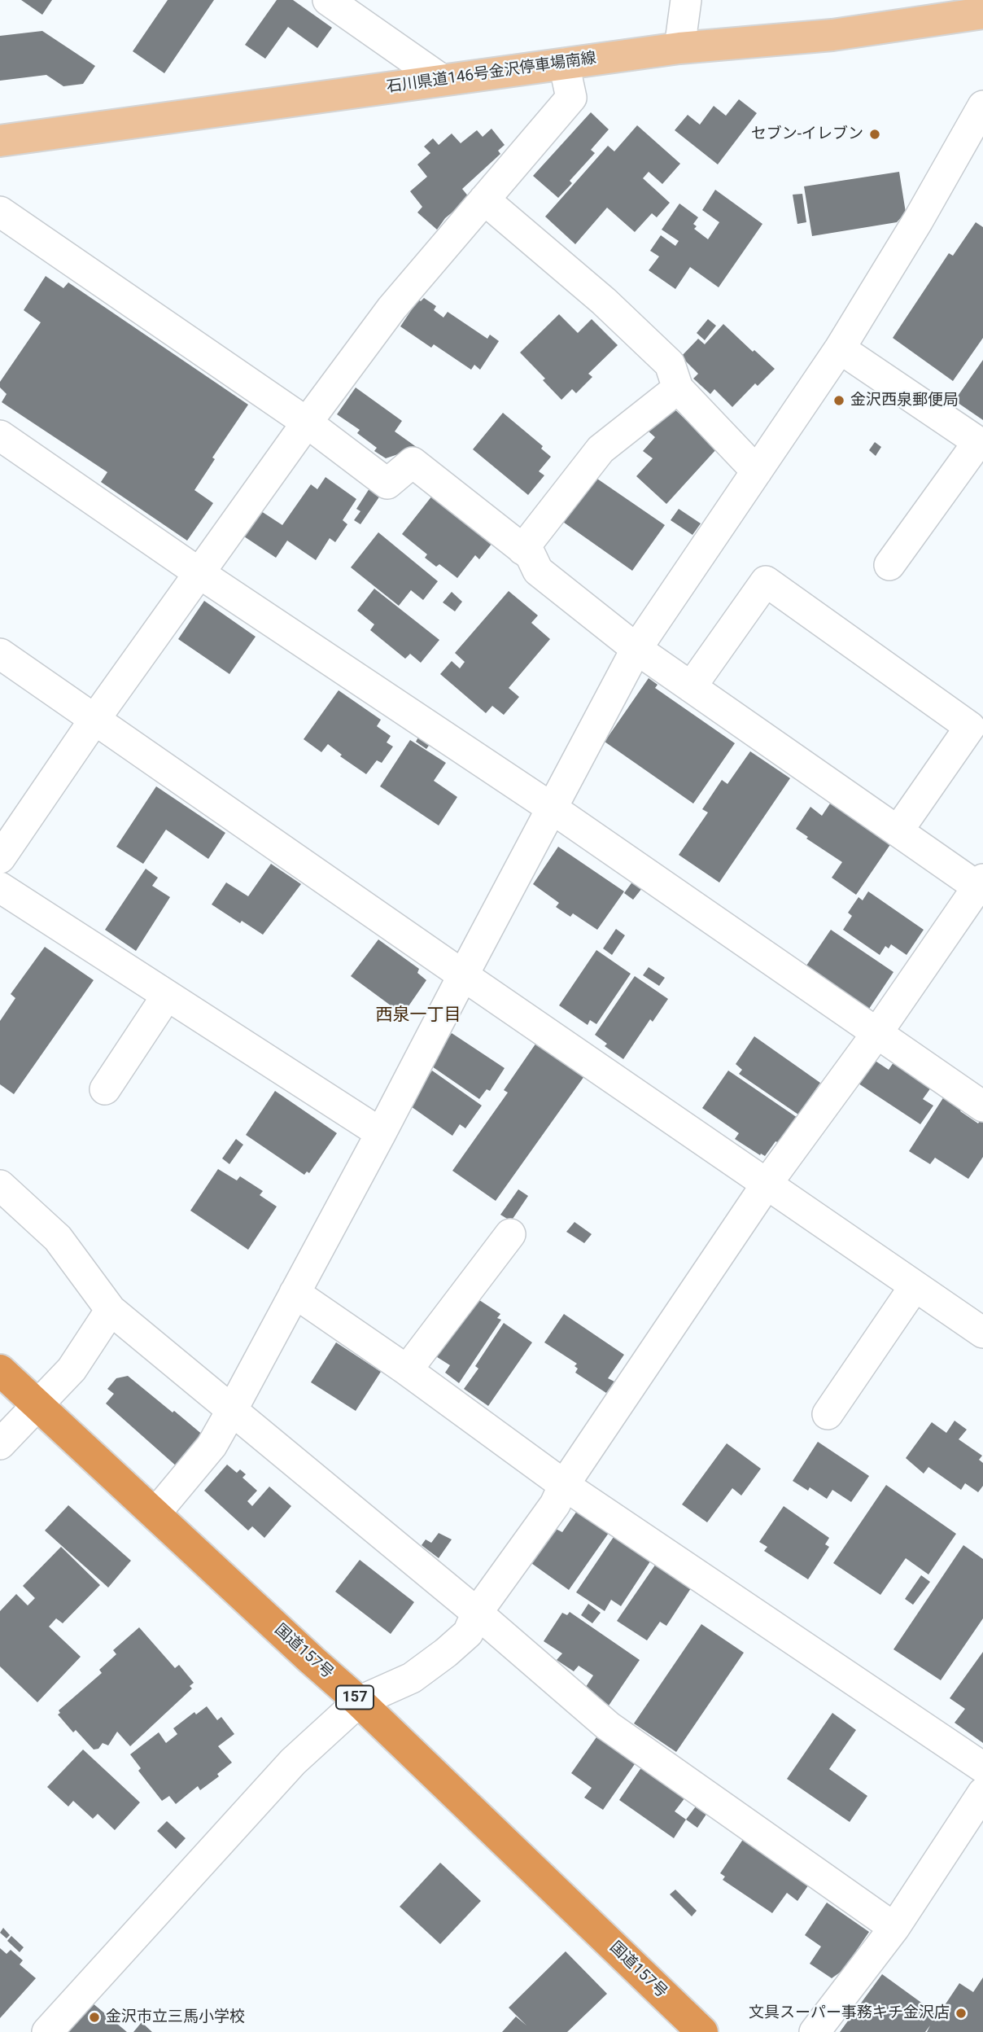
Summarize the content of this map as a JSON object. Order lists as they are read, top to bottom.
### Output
{
  "streets": {
    "highway": ["国道157号", "157"],
    "main road": ["石川県道146号金沢停車場南線"]
  },
  "districts": ["西泉一丁目"],
  "places": [
    "セブン-イレブン",
    "金沢西泉郵便局",
    "文具スーパー事務キチ金沢店",
    "金沢市立三馬小学校"
  ]
}
